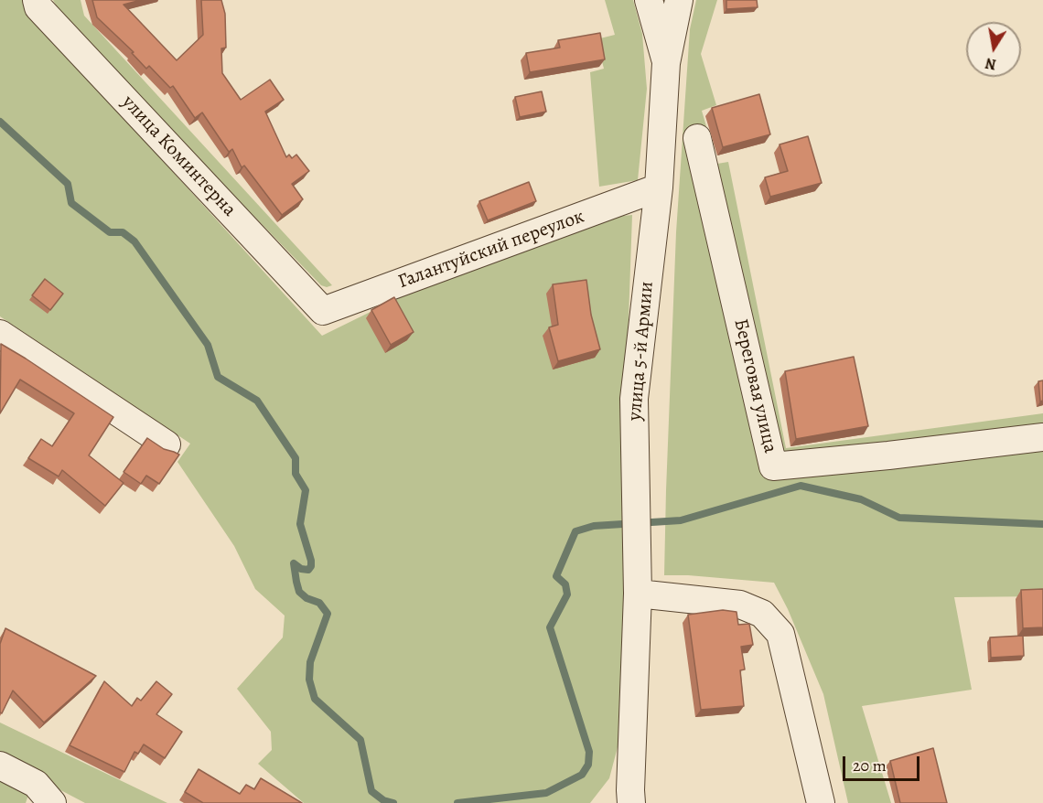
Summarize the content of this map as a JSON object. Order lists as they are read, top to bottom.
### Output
{
  "streets": {
    "street": [
      "улица Коминтерна",
      "Галантуйский переулок",
      "улица 5-й Армии",
      "Береговая улица"
    ]
  },
  "crossings": [
    ["улица Коминтерна", "Галантуйский переулок"],
    ["Галантуйский переулок", "улица 5-й Армии"]
  ],
  "scale_bar": "20 m",
  "north": "bottom"
}
